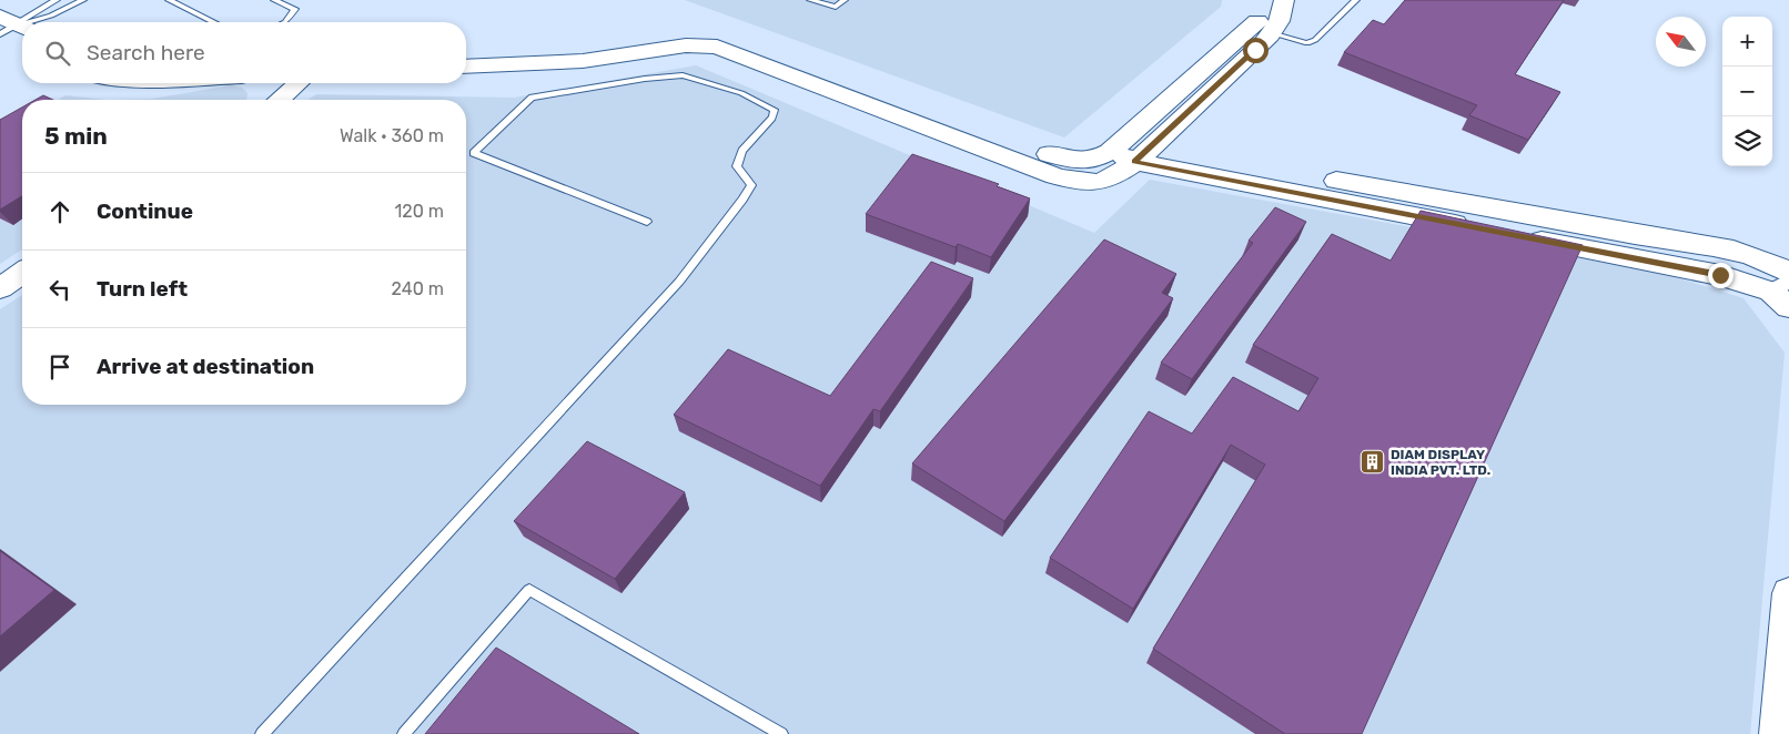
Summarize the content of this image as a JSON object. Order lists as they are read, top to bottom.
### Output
{
  "places": {
    "building": ["DIAM DISPLAY INDIA PVT. LTD."]
  },
  "north": "top left",
  "page": {
    "map_buttons": ["+", "−"],
    "search": "Search here",
    "heading": ["5 min", "Walk · 360 m"],
    "list": [
      ["Continue", "120 m"],
      ["Turn left", "240 m"],
      "Arrive at destination"
    ]
  }
}
